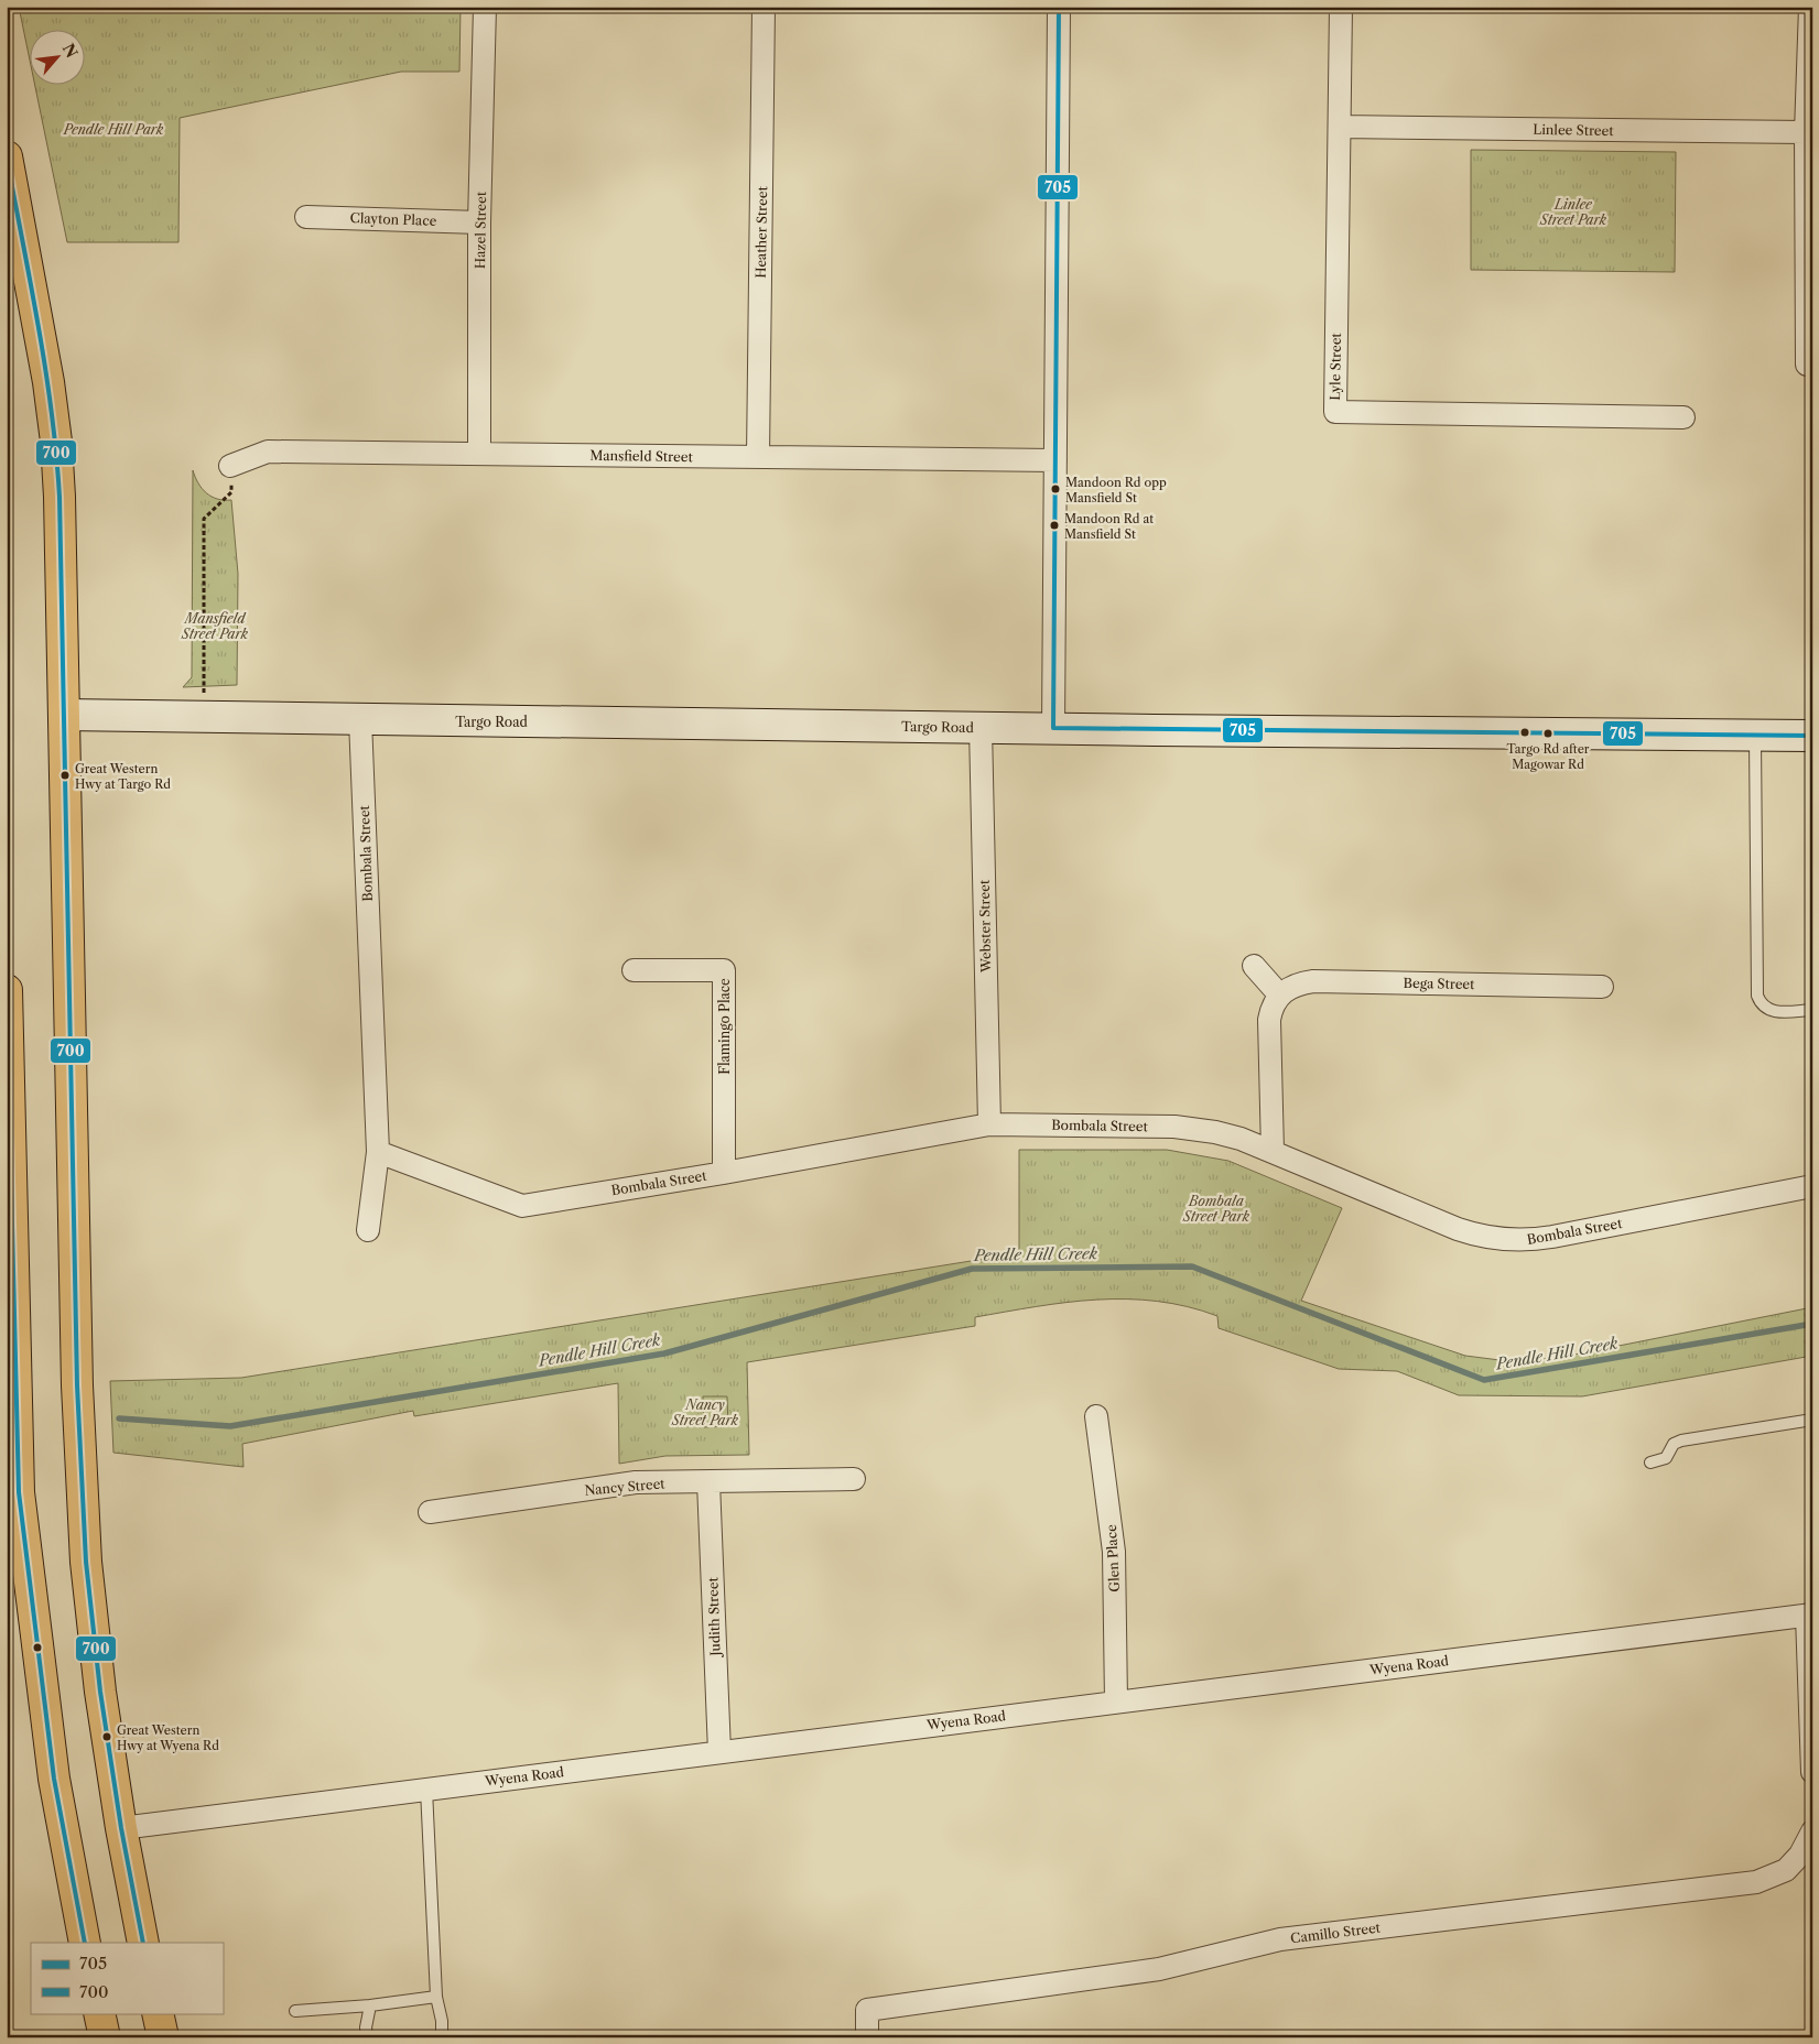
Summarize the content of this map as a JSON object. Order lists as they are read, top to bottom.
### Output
{
  "streets": {
    "street": [
      "Linlee Street",
      "Clayton Place",
      "Hazel Street",
      "Heather Street",
      "Lyle Street",
      "Mansfield Street",
      "Targo Road",
      "Bombala Street",
      "Webster Street",
      "Bega Street",
      "Flamingo Place",
      "Nancy Street",
      "Glen Place",
      "Judith Street",
      "Wyena Road",
      "Camillo Street"
    ]
  },
  "crossings": [
    ["Linlee Street", "Lyle Street"],
    ["Clayton Place", "Hazel Street"],
    ["Hazel Street", "Mansfield Street"],
    ["Heather Street", "Mansfield Street"],
    ["Targo Road", "Bombala Street"],
    ["Targo Road", "Webster Street"],
    ["Bombala Street", "Webster Street"],
    ["Bombala Street", "Flamingo Place"],
    ["Nancy Street", "Judith Street"],
    ["Glen Place", "Wyena Road"],
    ["Judith Street", "Wyena Road"]
  ],
  "water": ["Pendle Hill Creek"],
  "parks": [
    "Pendle Hill Park",
    "Linlee Street Park",
    "Mansfield Street Park",
    "Bombala Street Park",
    "Nancy Street Park"
  ],
  "places": [
    "Mandoon Rd opp Mansfield St",
    "Mandoon Rd at Mansfield St",
    "Targo Rd after Magowar Rd",
    "Great Western Hwy at Targo Rd",
    "Great Western Hwy at Wyena Rd"
  ],
  "lines": ["transit line 705", "transit line 700"],
  "legend": ["705", "700"],
  "north": "top right"
}
